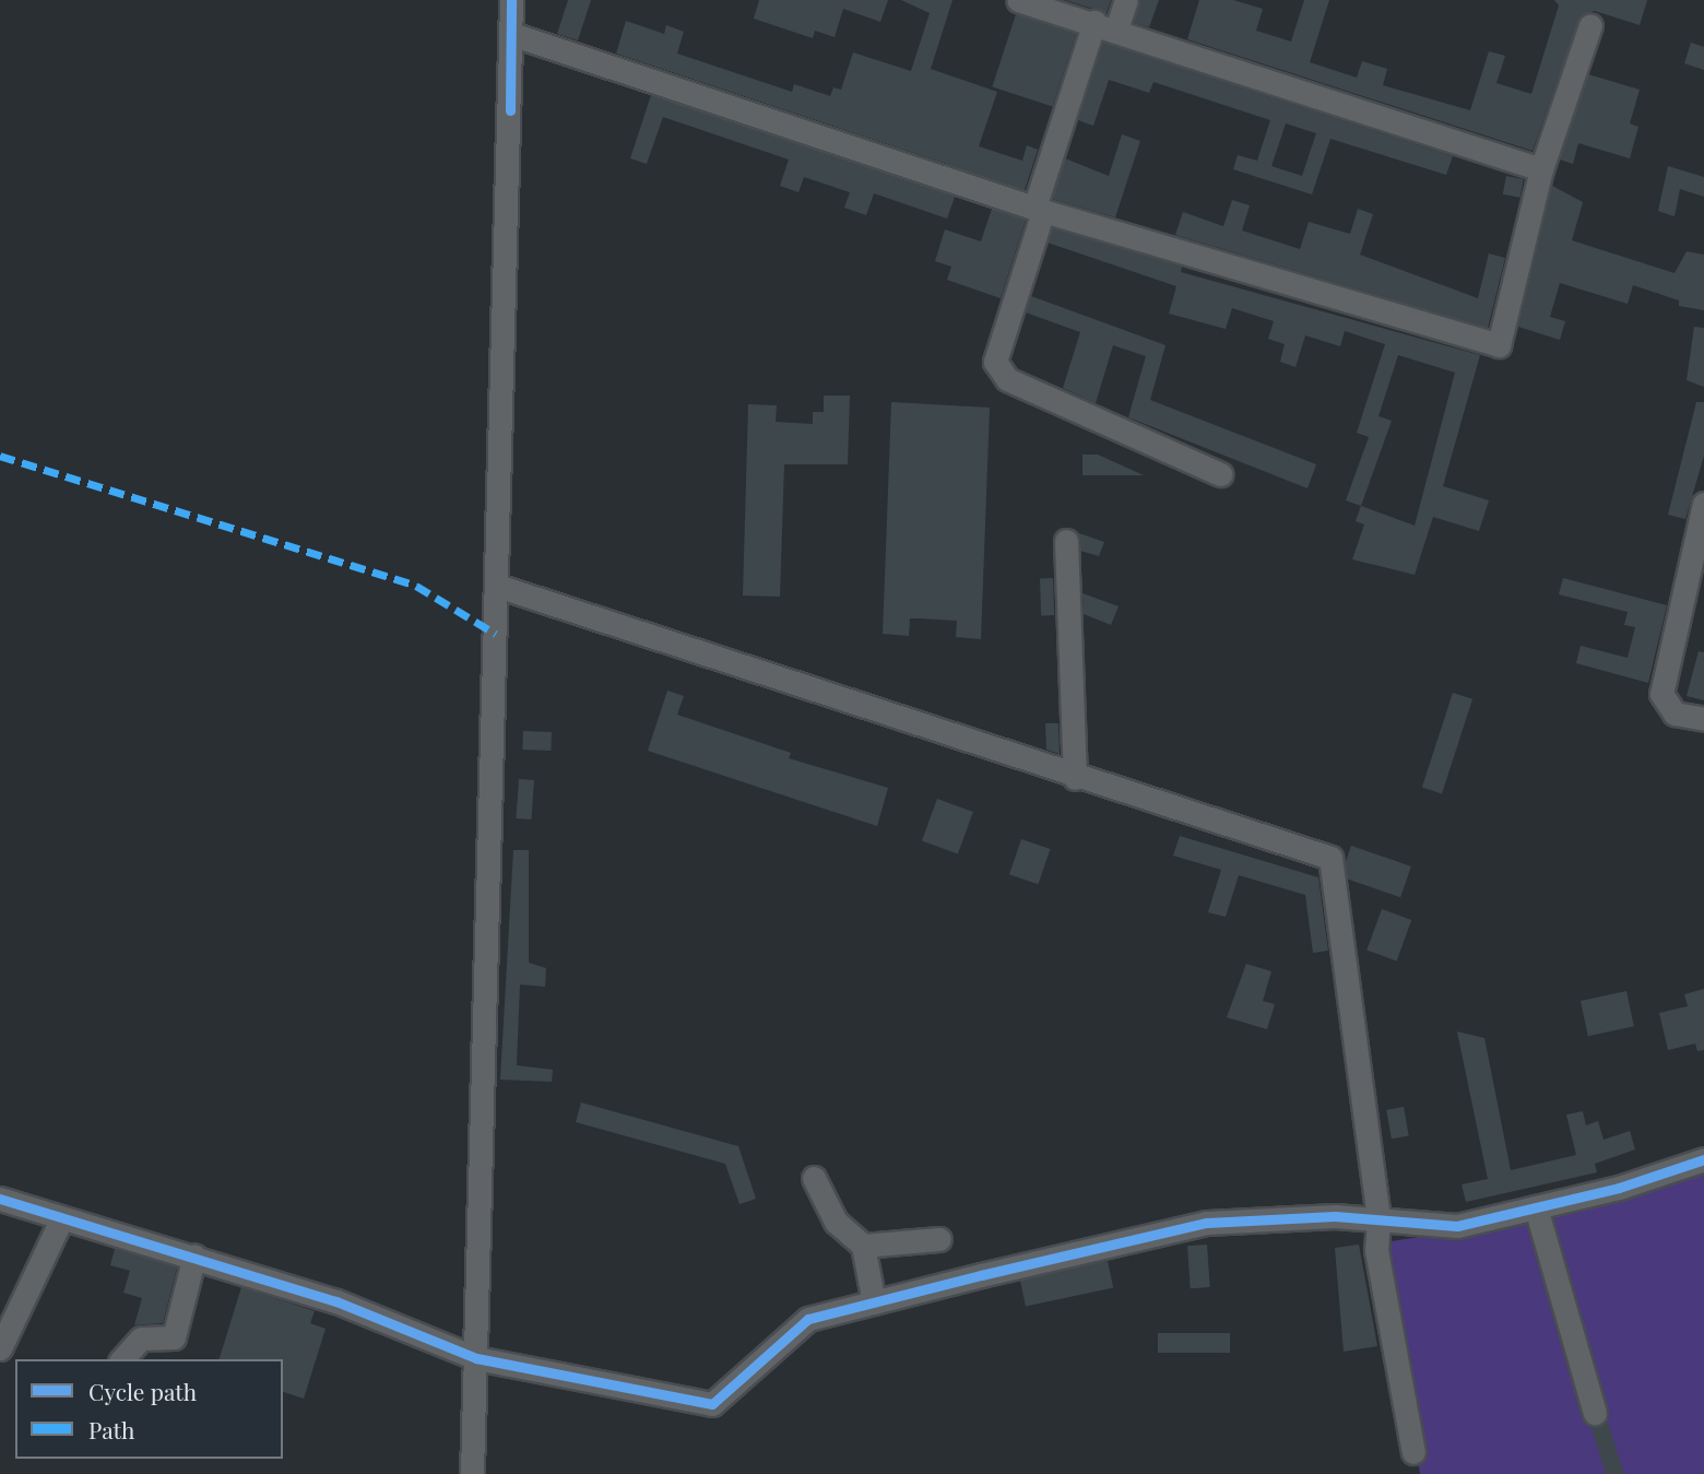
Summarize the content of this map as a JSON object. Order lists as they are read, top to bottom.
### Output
{
  "legend": ["Cycle path", "Path"]
}
